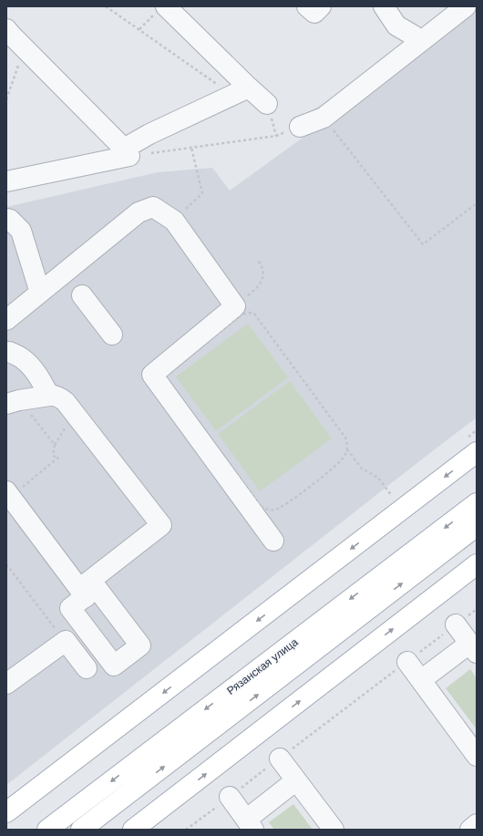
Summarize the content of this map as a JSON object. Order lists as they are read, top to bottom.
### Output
{
  "streets": {
    "main road": ["Рязанская улица"]
  }
}
